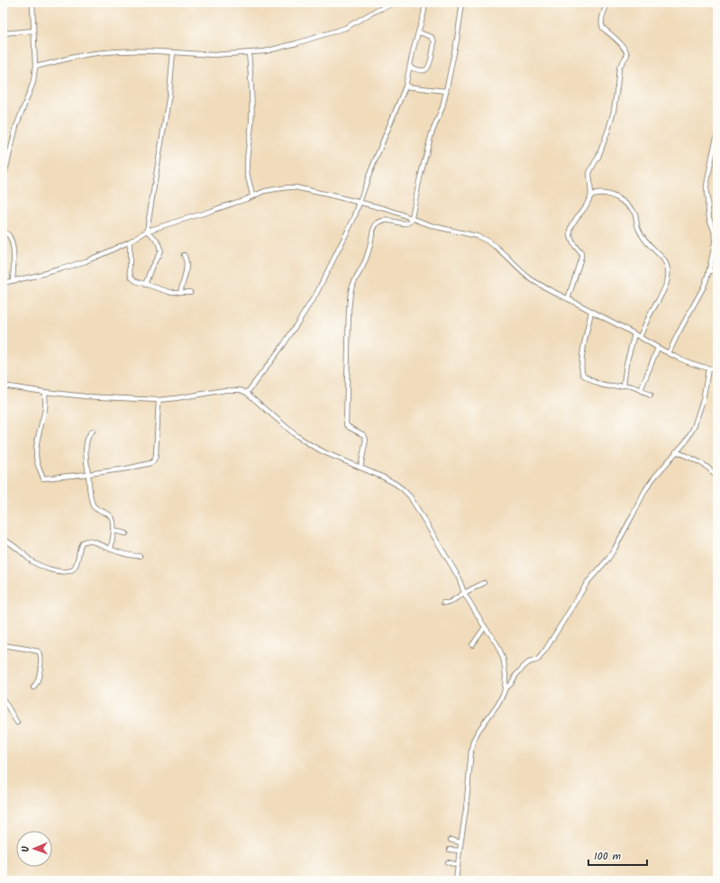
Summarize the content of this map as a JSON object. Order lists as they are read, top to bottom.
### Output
{
  "scale_bar": "100 m",
  "north": "left"
}
